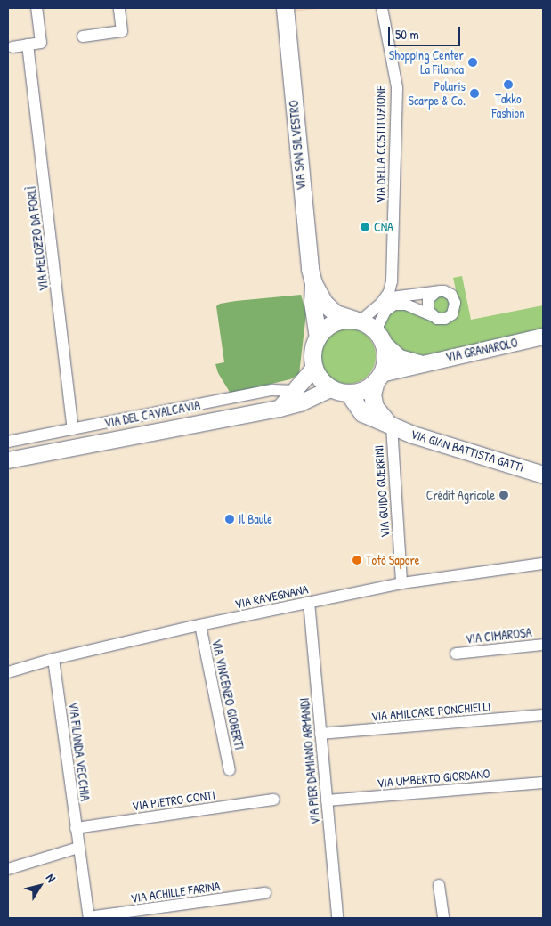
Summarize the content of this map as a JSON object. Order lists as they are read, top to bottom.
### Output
{
  "streets": {
    "main road": [
      "VIA SAN SILVESTRO",
      "VIA GRANAROLO",
      "VIA DEL CAVALCAVIA",
      "VIA GIAN BATTISTA GATTI"
    ],
    "street": [
      "VIA DELLA COSTITUZIONE",
      "VIA MELOZZO DA FORLÌ",
      "VIA GUIDO GUERRINI",
      "VIA RAVEGNANA",
      "VIA CIMAROSA",
      "VIA VINCENZO GIOBERTI",
      "VIA AMILCARE PONCHIELLI",
      "VIA FILANDA VECCHIA",
      "VIA PIER DAMIANO ARMANDI",
      "VIA UMBERTO GIORDANO",
      "VIA PIETRO CONTI",
      "VIA ACHILLE FARINA"
    ]
  },
  "crossings": [
    ["VIA DELLA COSTITUZIONE", "VIA SAN SILVESTRO"],
    ["VIA DELLA COSTITUZIONE", "VIA GRANAROLO"],
    ["VIA DELLA COSTITUZIONE", "VIA DEL CAVALCAVIA"],
    ["VIA DELLA COSTITUZIONE", "VIA GIAN BATTISTA GATTI"],
    ["VIA SAN SILVESTRO", "VIA GRANAROLO"],
    ["VIA SAN SILVESTRO", "VIA DEL CAVALCAVIA"],
    ["VIA SAN SILVESTRO", "VIA GIAN BATTISTA GATTI"],
    ["VIA MELOZZO DA FORLÌ", "VIA DEL CAVALCAVIA"],
    ["VIA GRANAROLO", "VIA DEL CAVALCAVIA"],
    ["VIA GRANAROLO", "VIA GIAN BATTISTA GATTI"],
    ["VIA DEL CAVALCAVIA", "VIA GIAN BATTISTA GATTI"],
    ["VIA GIAN BATTISTA GATTI", "VIA GUIDO GUERRINI"],
    ["VIA GUIDO GUERRINI", "VIA RAVEGNANA"],
    ["VIA RAVEGNANA", "VIA VINCENZO GIOBERTI"],
    ["VIA RAVEGNANA", "VIA FILANDA VECCHIA"],
    ["VIA RAVEGNANA", "VIA PIER DAMIANO ARMANDI"],
    ["VIA AMILCARE PONCHIELLI", "VIA PIER DAMIANO ARMANDI"],
    ["VIA FILANDA VECCHIA", "VIA PIETRO CONTI"],
    ["VIA FILANDA VECCHIA", "VIA ACHILLE FARINA"],
    ["VIA PIER DAMIANO ARMANDI", "VIA UMBERTO GIORDANO"]
  ],
  "places": [
    "Shopping Center La Filanda",
    "Takko Fashion",
    "Polaris Scarpe & Co.",
    "CNA",
    "Crédit Agricole",
    "Il Baule",
    "Totò Sapore"
  ],
  "scale_bar": "50 m",
  "north": "top right"
}
